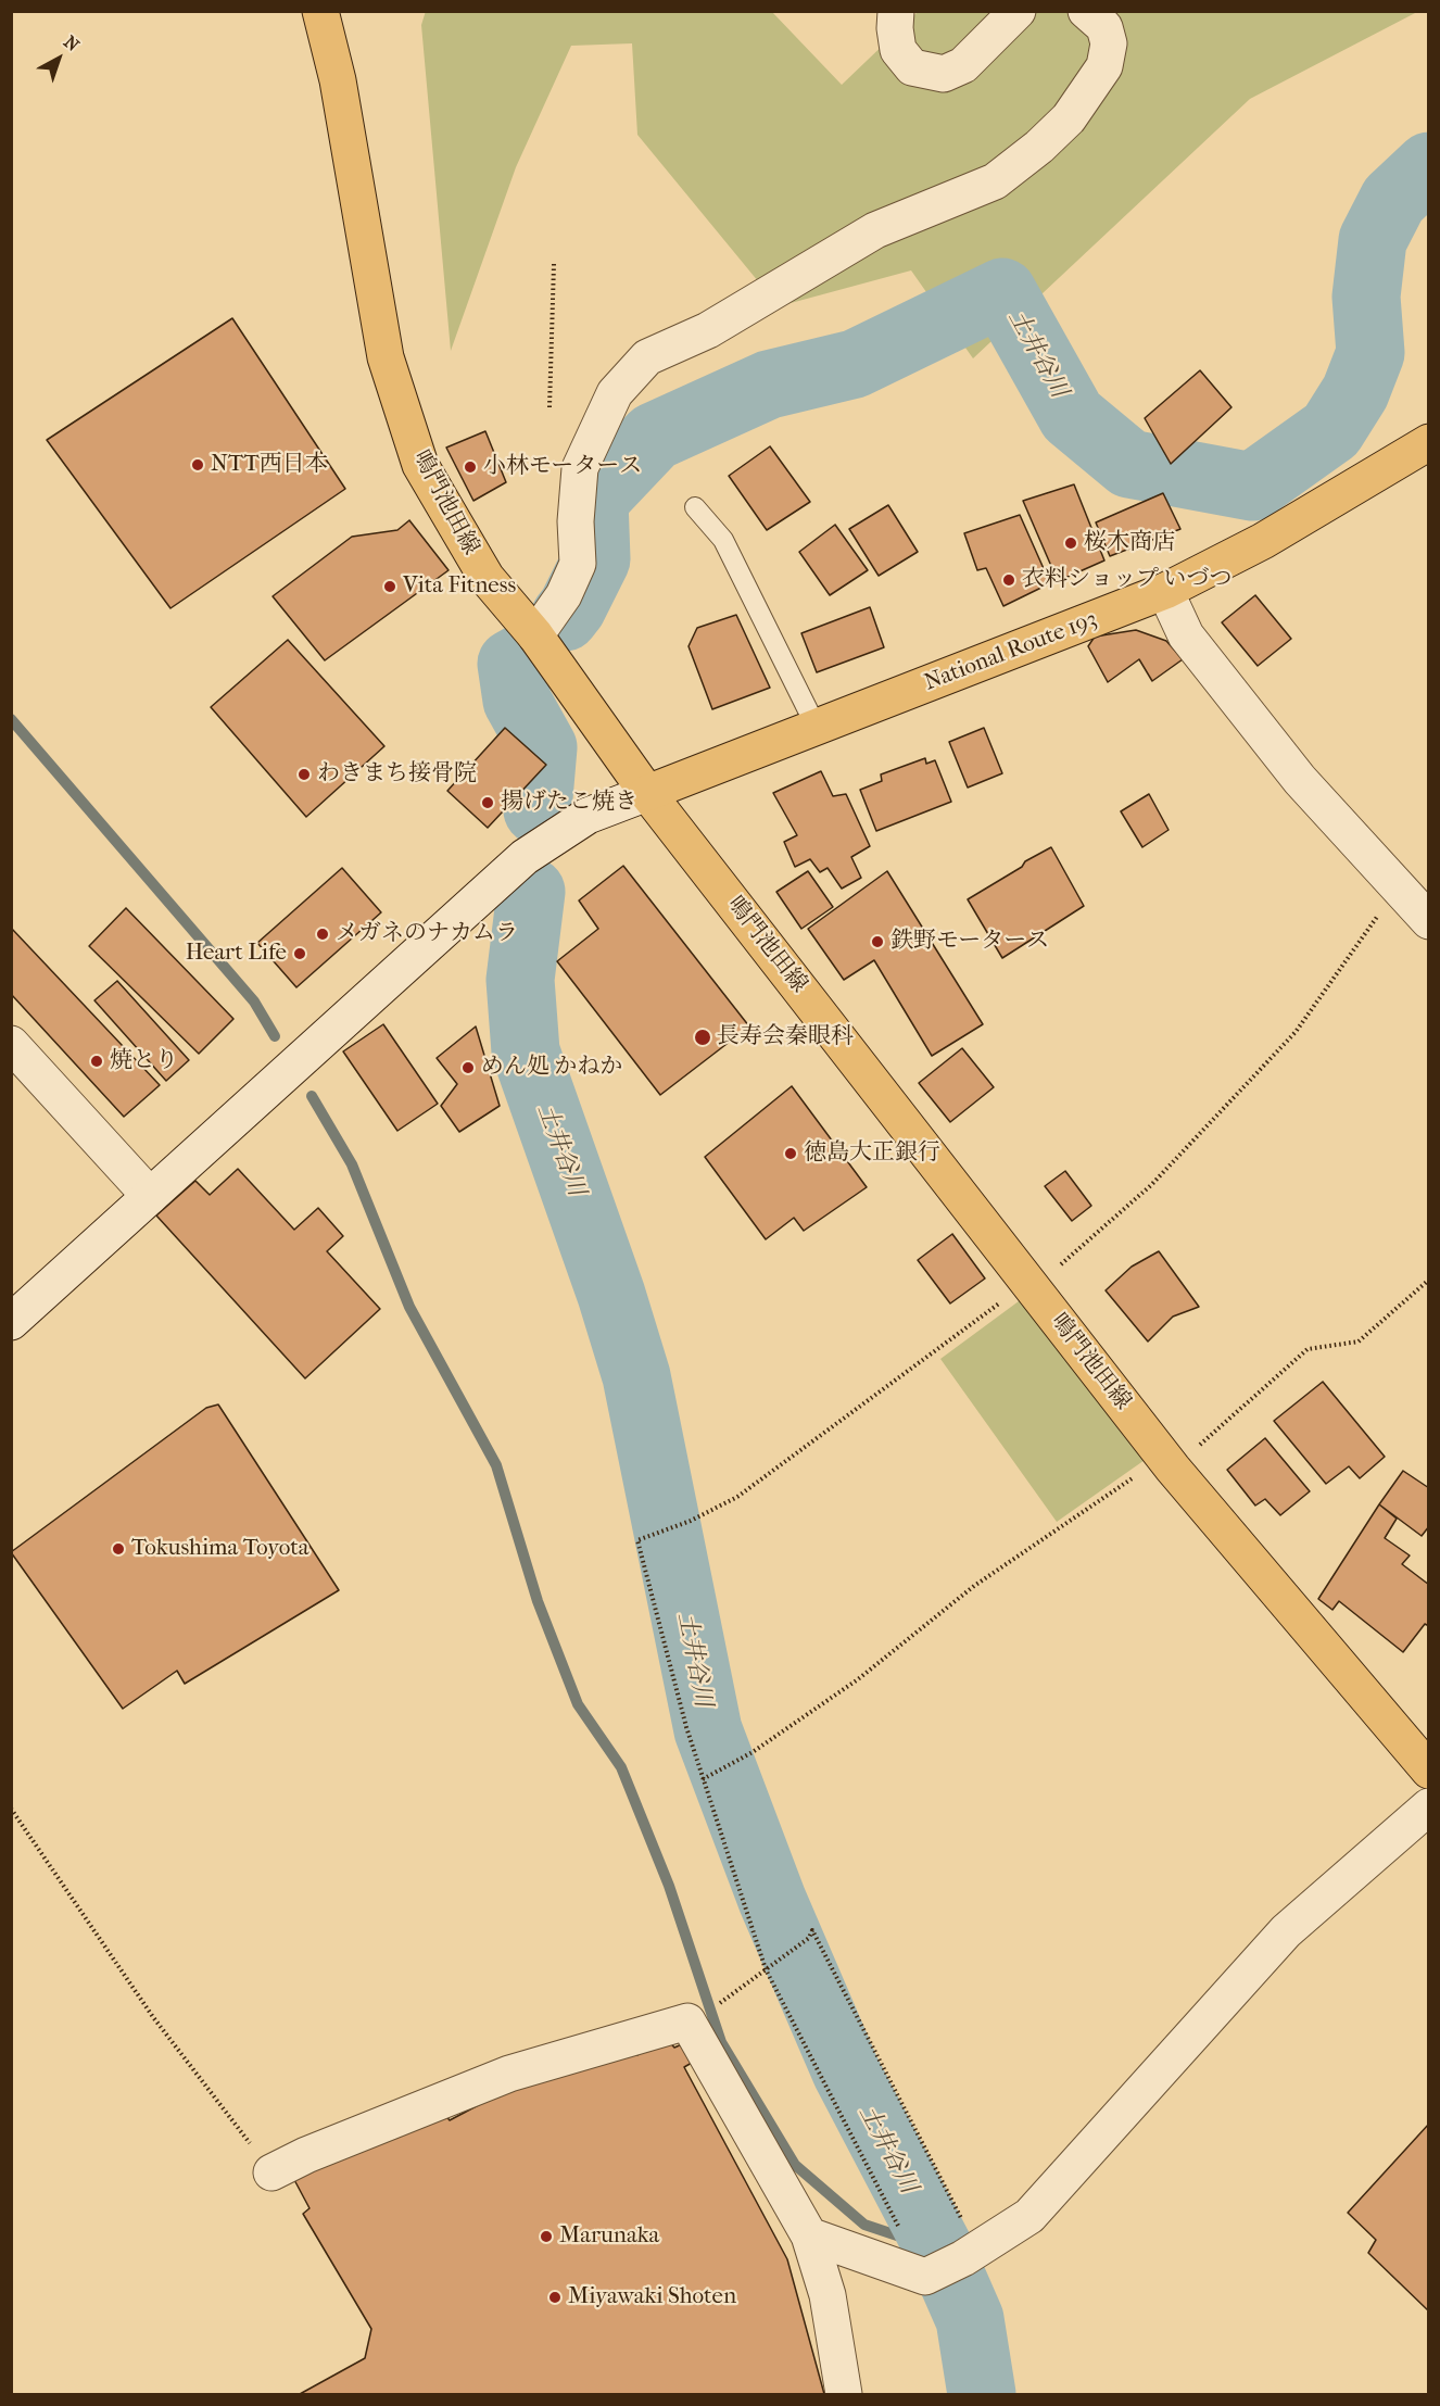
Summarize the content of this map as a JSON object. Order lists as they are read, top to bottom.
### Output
{
  "streets": {
    "main road": ["鳴門池田線", "National Route 193"]
  },
  "crossings": [
    ["鳴門池田線", "National Route 193"]
  ],
  "water": ["土井谷川"],
  "places": [
    "NTT西日本",
    "小林モータース",
    "桜木商店",
    "衣料ショップ いづつ",
    "Vita Fitness",
    "わきまち接骨院",
    "揚げたこ焼き",
    "メガネのナカムラ",
    "鉄野モータース",
    "Heart Life",
    "長寿会秦眼科",
    "焼とり",
    "めん処 かねか",
    "徳島大正銀行",
    "Tokushima Toyota",
    "Marunaka",
    "Miyawaki Shoten"
  ],
  "north": "top right"
}
